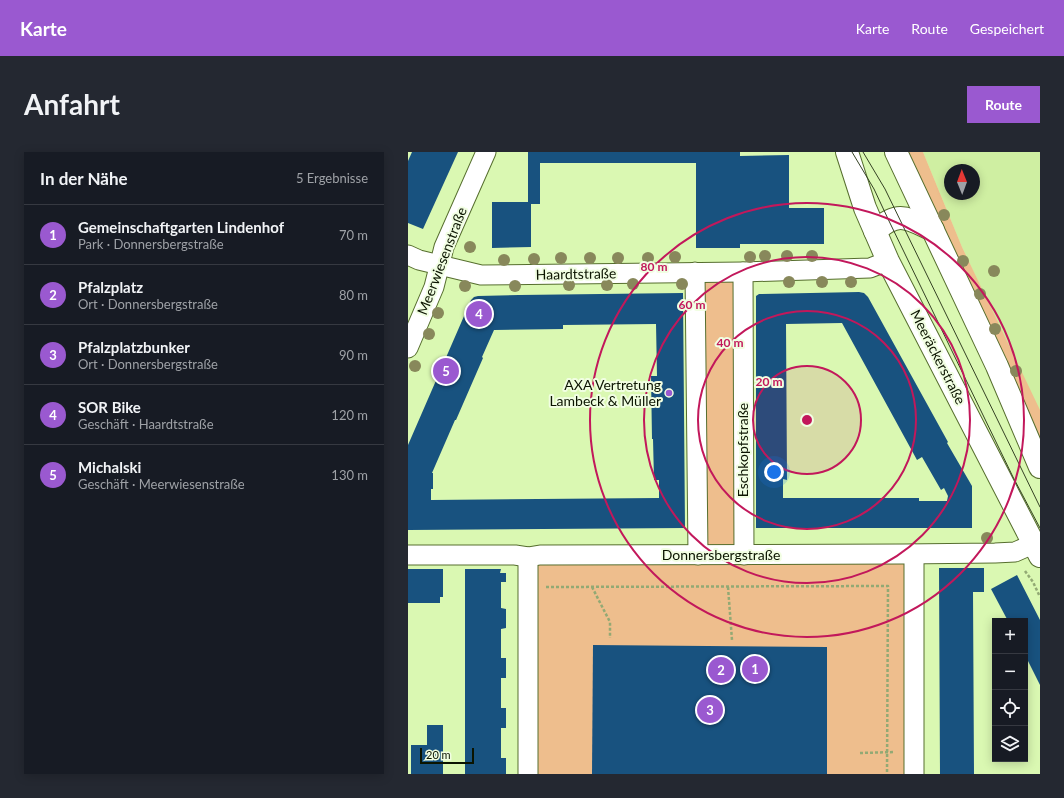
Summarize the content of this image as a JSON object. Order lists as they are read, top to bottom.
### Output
{
  "streets": {
    "street": [
      "Meerwiesenstraße",
      "Haardtstraße",
      "Meeräckerstraße",
      "Eschkopfstraße",
      "Donnersbergstraße"
    ]
  },
  "crossings": [
    ["Meerwiesenstraße", "Haardtstraße"],
    ["Haardtstraße", "Meeräckerstraße"],
    ["Haardtstraße", "Eschkopfstraße"],
    ["Meeräckerstraße", "Donnersbergstraße"],
    ["Eschkopfstraße", "Donnersbergstraße"]
  ],
  "places": ["AXA Vertretung Lambeck & Müller"],
  "scale_bar": "20 m",
  "north": "top",
  "page": {
    "header": "Karte",
    "nav": ["Karte", "Route", "Gespeichert"],
    "buttons": "Route",
    "title": "Anfahrt",
    "heading": ["In der Nähe", "5 Ergebnisse"],
    "list": [
      {
        "mark": "1",
        "name": "Gemeinschaftgarten Lindenhof",
        "note": "Park · Donnersbergstraße",
        "value": "70 m"
      },
      {
        "mark": "2",
        "name": "Pfalzplatz",
        "note": "Ort · Donnersbergstraße",
        "value": "80 m"
      },
      {
        "mark": "3",
        "name": "Pfalzplatzbunker",
        "note": "Ort · Donnersbergstraße",
        "value": "90 m"
      },
      {
        "mark": "4",
        "name": "SOR Bike",
        "note": "Geschäft · Haardtstraße",
        "value": "120 m"
      },
      {
        "mark": "5",
        "name": "Michalski",
        "note": "Geschäft · Meerwiesenstraße",
        "value": "130 m"
      }
    ],
    "pins": [
      "4",
      "5",
      "1",
      "2",
      "3"
    ],
    "map_buttons": ["+", "−"],
    "scale": "20 m"
  },
  "rings": [
    "80 m",
    "60 m",
    "40 m",
    "20 m"
  ]
}
